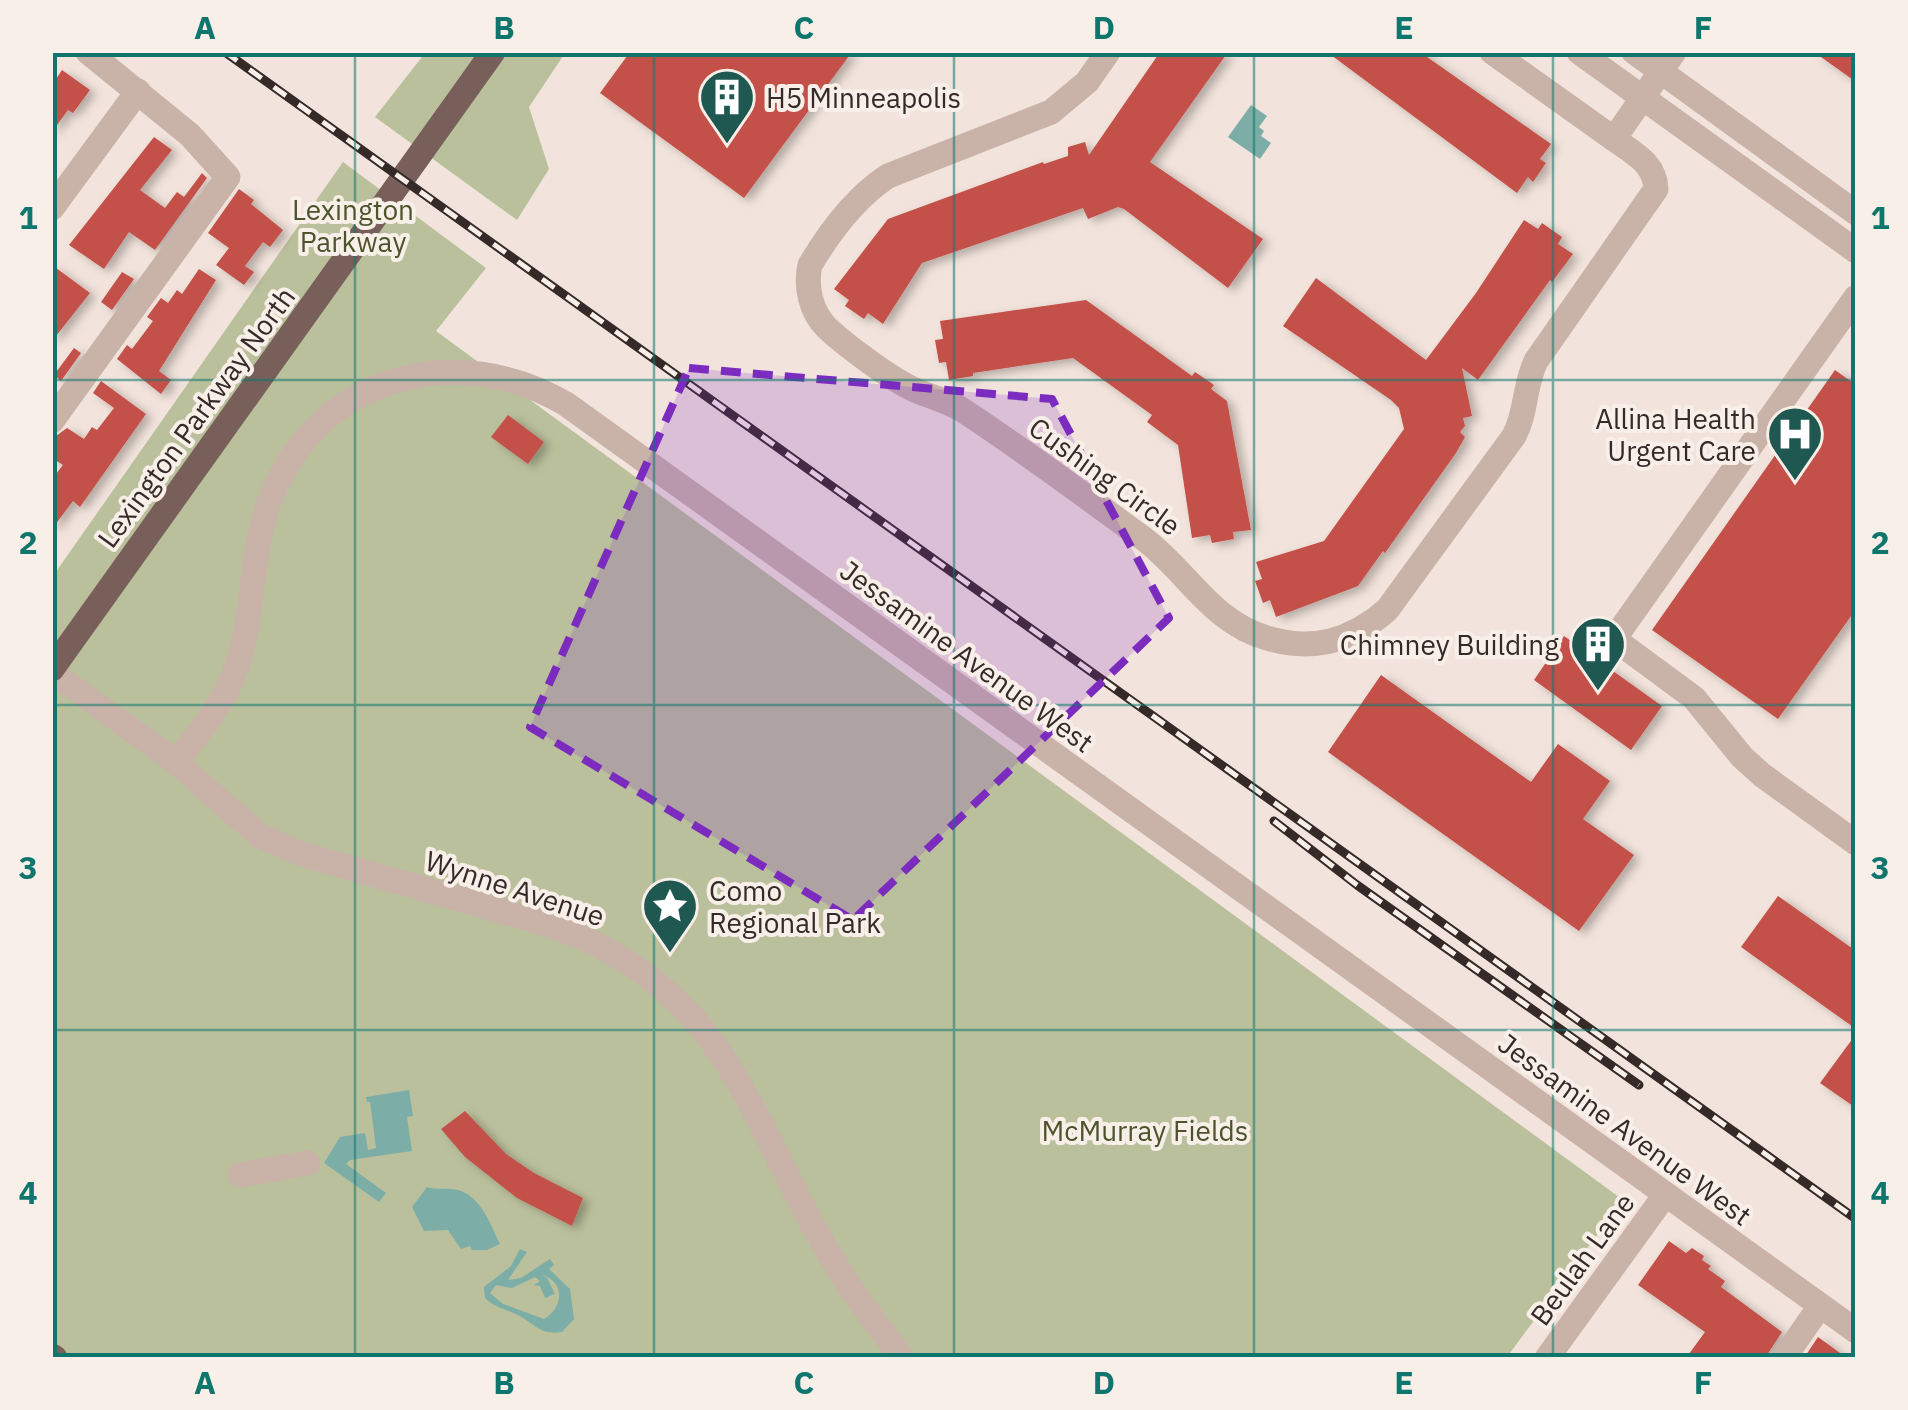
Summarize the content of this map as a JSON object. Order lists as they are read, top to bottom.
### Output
{
  "streets": {
    "main road": ["Lexington Parkway North"],
    "street": [
      "Cushing Circle",
      "Jessamine Avenue West",
      "Wynne Avenue",
      "Beulah Lane"
    ]
  },
  "crossings": [
    ["Lexington Parkway North", "Wynne Avenue"],
    ["Jessamine Avenue West", "Wynne Avenue"],
    ["Jessamine Avenue West", "Beulah Lane"]
  ],
  "parks": ["Lexington Parkway", "McMurray Fields"],
  "places": {
    "building": ["H5 Minneapolis", "Chimney Building"],
    "hospital": ["Allina Health Urgent Care"],
    "place": ["Como Regional Park"]
  },
  "grid": {
    "columns": [
      "A",
      "B",
      "C",
      "D",
      "E",
      "F"
    ],
    "rows": [
      "1",
      "2",
      "3",
      "4"
    ]
  }
}
